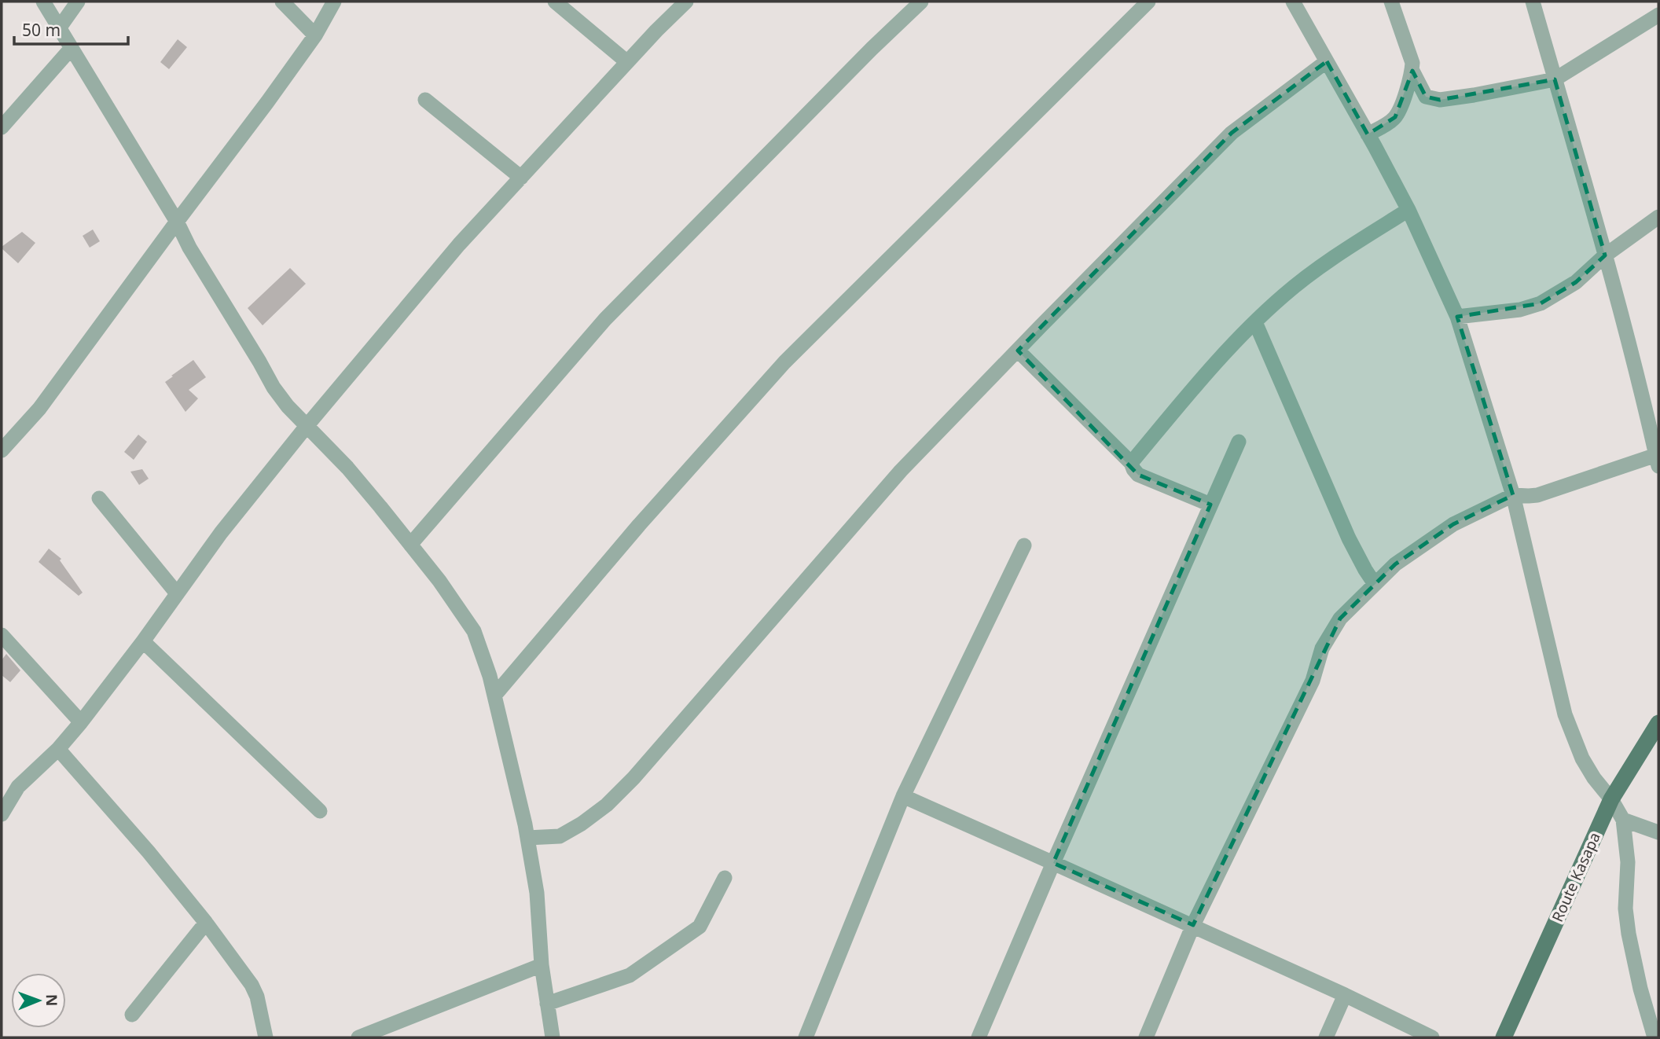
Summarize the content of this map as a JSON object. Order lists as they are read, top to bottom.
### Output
{
  "streets": {
    "main road": ["Route Kasapa"]
  },
  "scale_bar": "50 m",
  "north": "right"
}
